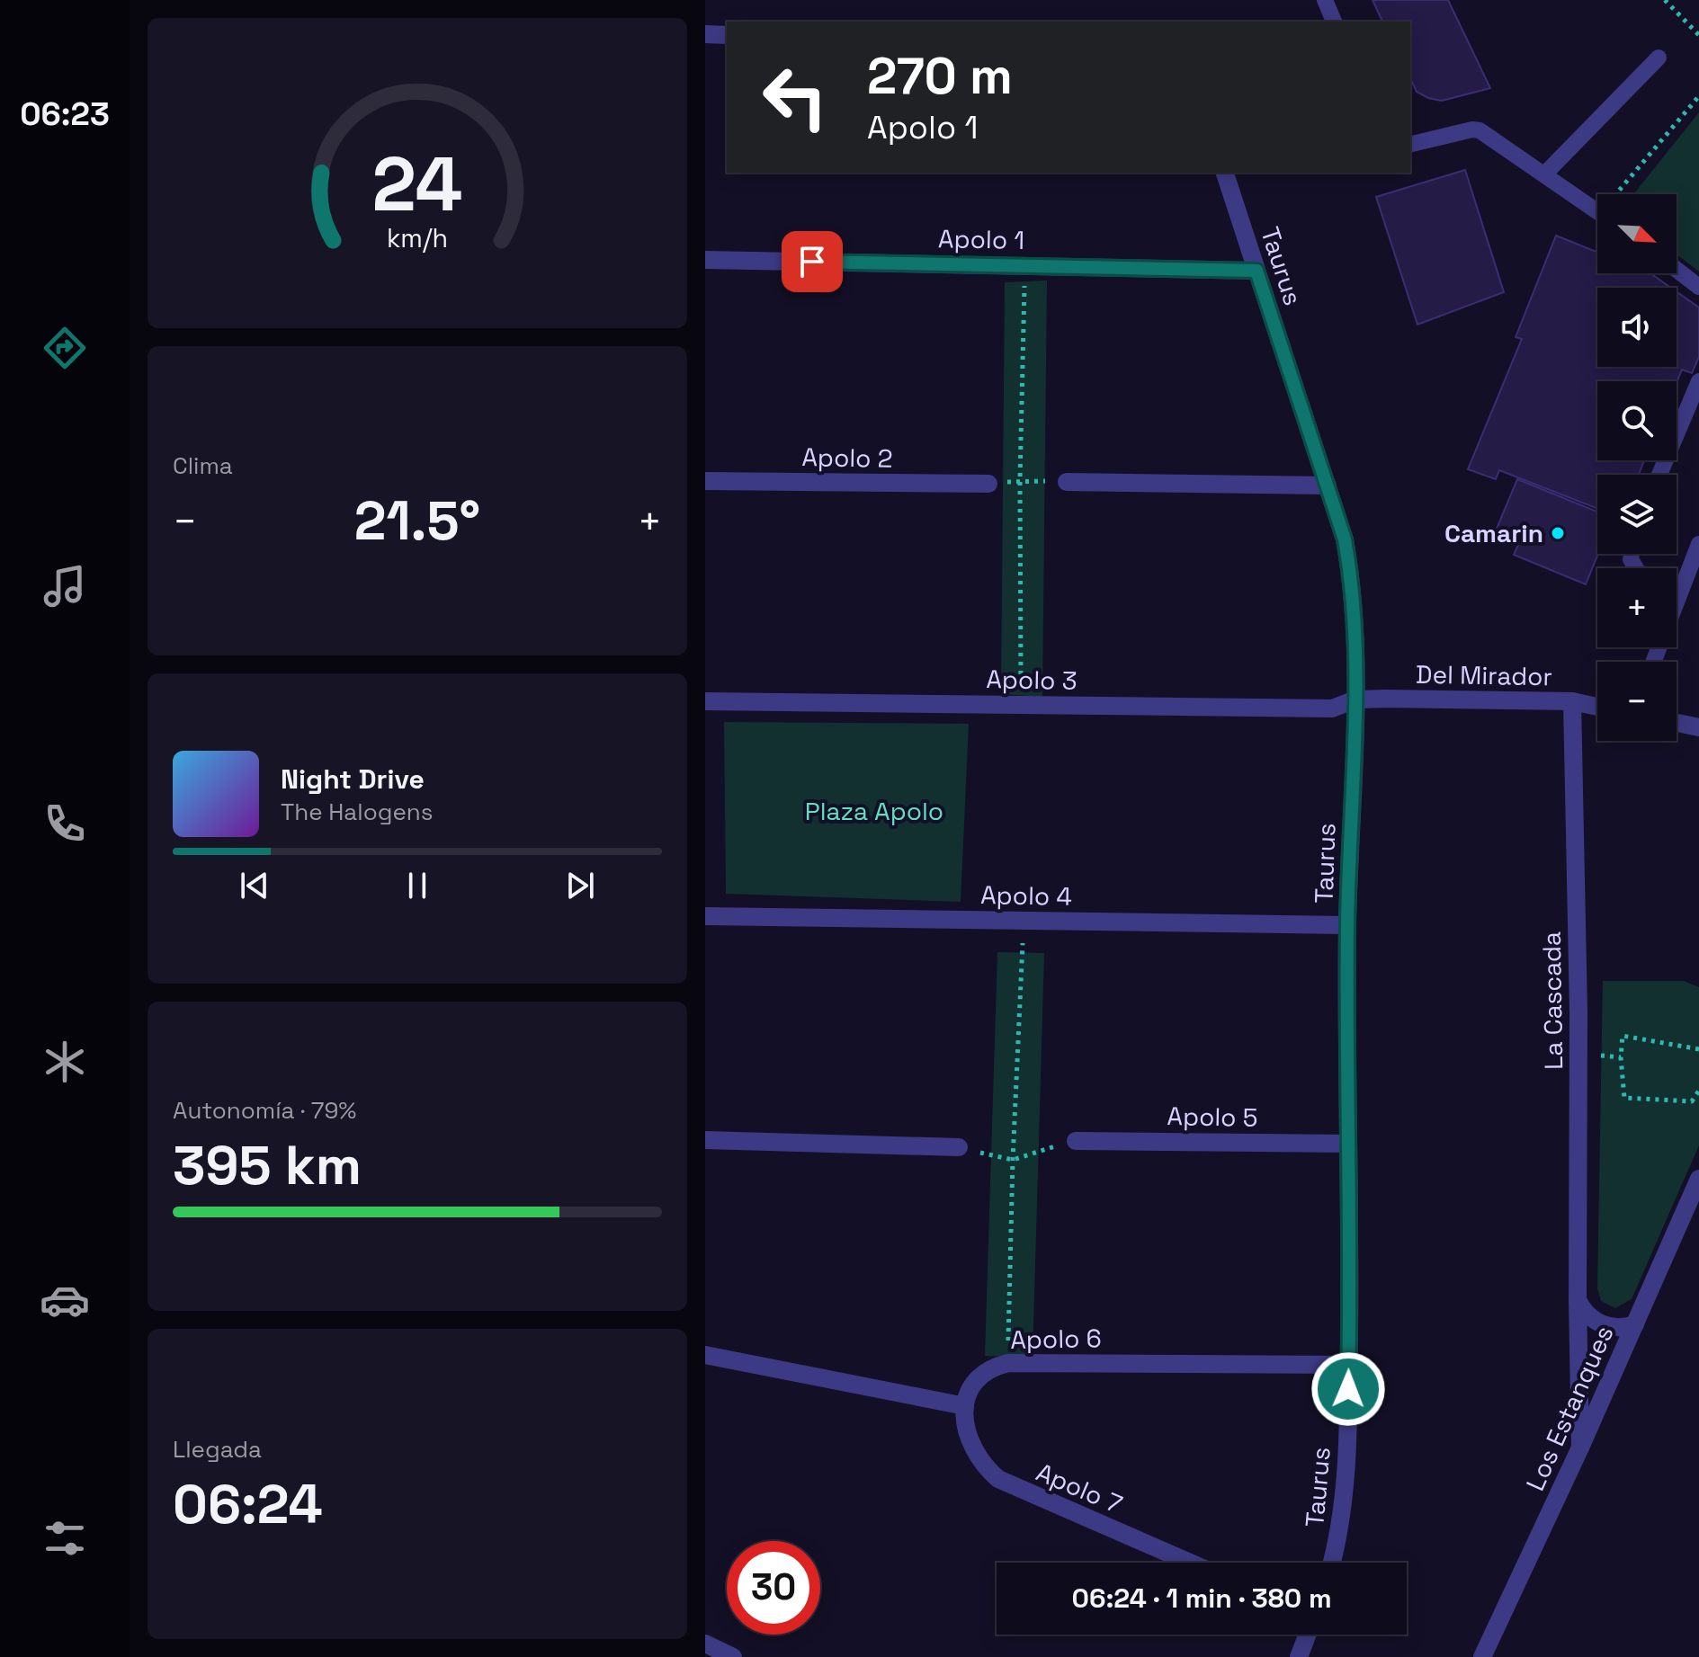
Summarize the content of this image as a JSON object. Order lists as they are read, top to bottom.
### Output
{
  "streets": {
    "street": [
      "Apolo 1",
      "Taurus",
      "Apolo 2",
      "Del Mirador",
      "Apolo 3",
      "Apolo 4",
      "La Cascada",
      "Apolo 5",
      "Apolo 6",
      "Los Estanques",
      "Apolo 7"
    ]
  },
  "crossings": [
    ["Apolo 1", "Taurus"],
    ["Taurus", "Del Mirador"],
    ["Taurus", "Apolo 3"],
    ["Taurus", "Apolo 4"],
    ["Taurus", "Apolo 5"],
    ["Taurus", "Apolo 6"],
    ["Del Mirador", "Apolo 3"],
    ["Del Mirador", "La Cascada"],
    ["La Cascada", "Los Estanques"],
    ["Apolo 6", "Apolo 7"]
  ],
  "parks": ["Plaza Apolo"],
  "places": ["Camarin"],
  "north": "bottom right",
  "page": {
    "tabs": "06:23",
    "turn": ["270 m", "Apolo 1"],
    "map_buttons": ["+", "−"],
    "tile": [
      "Clima",
      ["Autonomía · 79%", "395 km"],
      ["Llegada", "06:24"]
    ],
    "heat": ["−", "21.5°", "+"],
    "song": ["Night Drive", "The Halogens"],
    "limit": "30",
    "trip": "06:24 · 1 min · 380 m",
    "gauge": ["24", "km/h"]
  }
}
